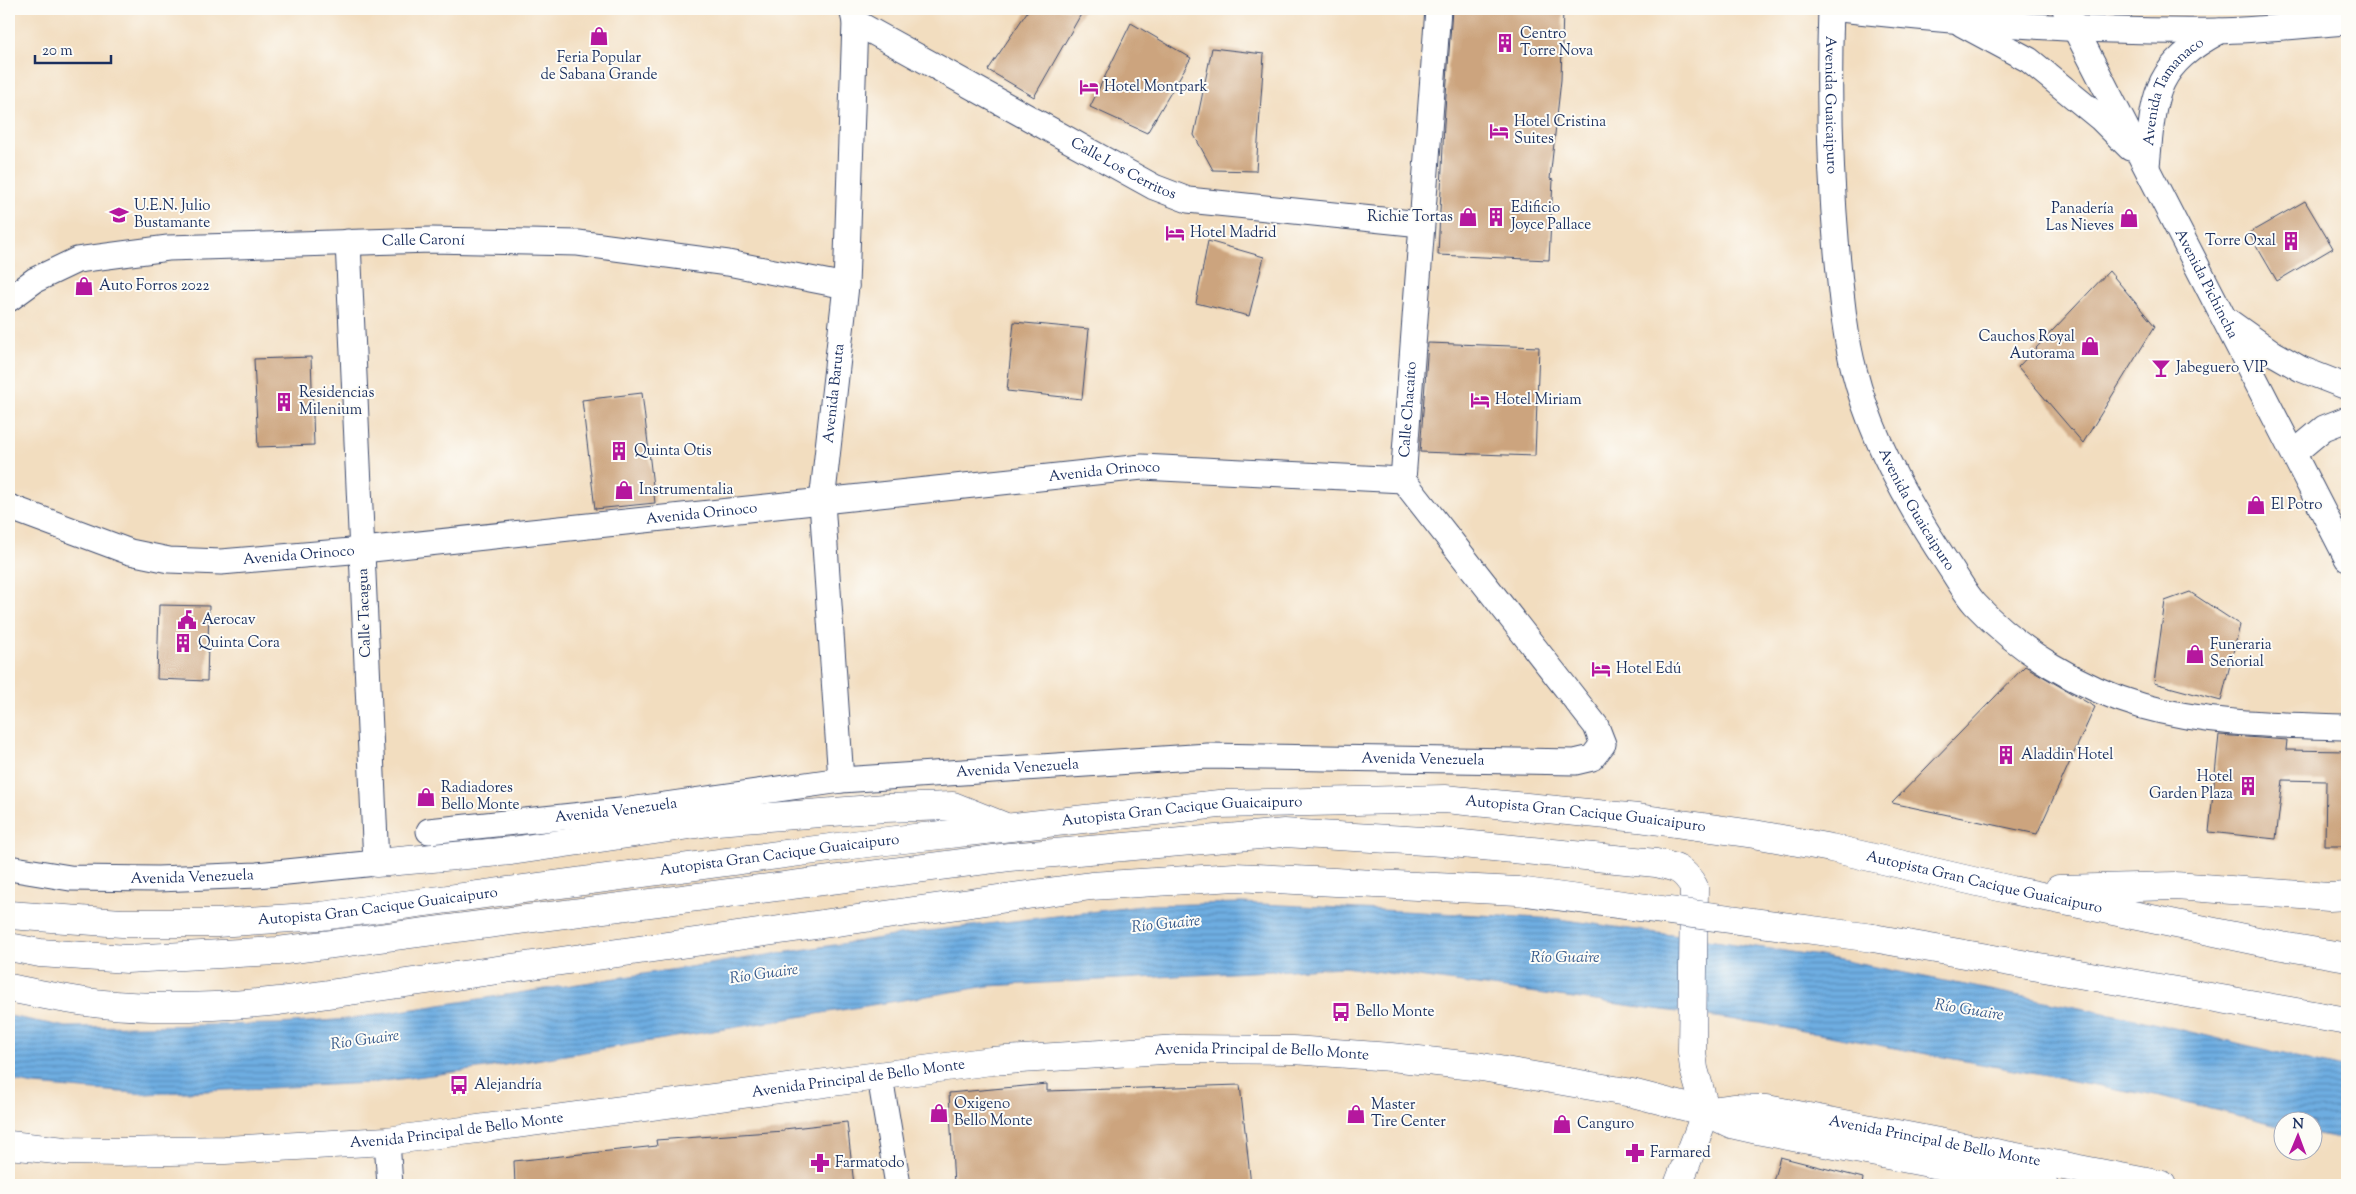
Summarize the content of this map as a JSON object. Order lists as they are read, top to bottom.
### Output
{
  "streets": {
    "main road": ["Autopista Gran Cacique Guaicaipuro", "Avenida Principal de Bello Monte"],
    "street": [
      "Avenida Tamanaco",
      "Avenida Guaicaipuro",
      "Calle Los Cerritos",
      "Calle Caroní",
      "Avenida Pichincha",
      "Avenida Baruta",
      "Calle Chacaíto",
      "Avenida Orinoco",
      "Calle Tacagua",
      "Avenida Venezuela"
    ]
  },
  "crossings": [
    ["Avenida Tamanaco", "Avenida Pichincha"],
    ["Calle Los Cerritos", "Avenida Baruta"],
    ["Calle Los Cerritos", "Calle Chacaíto"],
    ["Calle Caroní", "Avenida Baruta"],
    ["Calle Caroní", "Calle Tacagua"],
    ["Avenida Baruta", "Avenida Orinoco"],
    ["Avenida Baruta", "Avenida Venezuela"],
    ["Calle Chacaíto", "Avenida Orinoco"],
    ["Calle Chacaíto", "Avenida Venezuela"],
    ["Avenida Orinoco", "Calle Tacagua"],
    ["Calle Tacagua", "Avenida Venezuela"]
  ],
  "water": ["Río Guaire"],
  "places": {
    "shop": [
      "Feria Popular de Sabana Grande",
      "Richie Tortas",
      "Panadería Las Nieves",
      "Auto Forros 2022",
      "Cauchos Royal Autorama",
      "Instrumentalia",
      "El Potro",
      "Funeraria Señorial",
      "Radiadores Bello Monte",
      "Oxigeno Bello Monte",
      "Master Tire Center",
      "Canguro"
    ],
    "building": [
      "Centro Torre Nova",
      "Edificio Joyce Pallace",
      "Torre Oxal",
      "Residencias Milenium",
      "Quinta Otis",
      "Quinta Cora",
      "Aladdin Hotel",
      "Hotel Garden Plaza"
    ],
    "hotel": [
      "Hotel Montpark",
      "Hotel Cristina Suites",
      "Hotel Madrid",
      "Hotel Miriam",
      "Hotel Edú"
    ],
    "school or university": ["U.E.N. Julio Bustamante"],
    "bar": ["Jabeguero VIP"],
    "public building": ["Aerocav"],
    "bus stop": ["Bello Monte", "Alejandría"],
    "pharmacy": ["Farmared", "Farmatodo"]
  },
  "scale_bar": "20 m",
  "north": "top"
}
